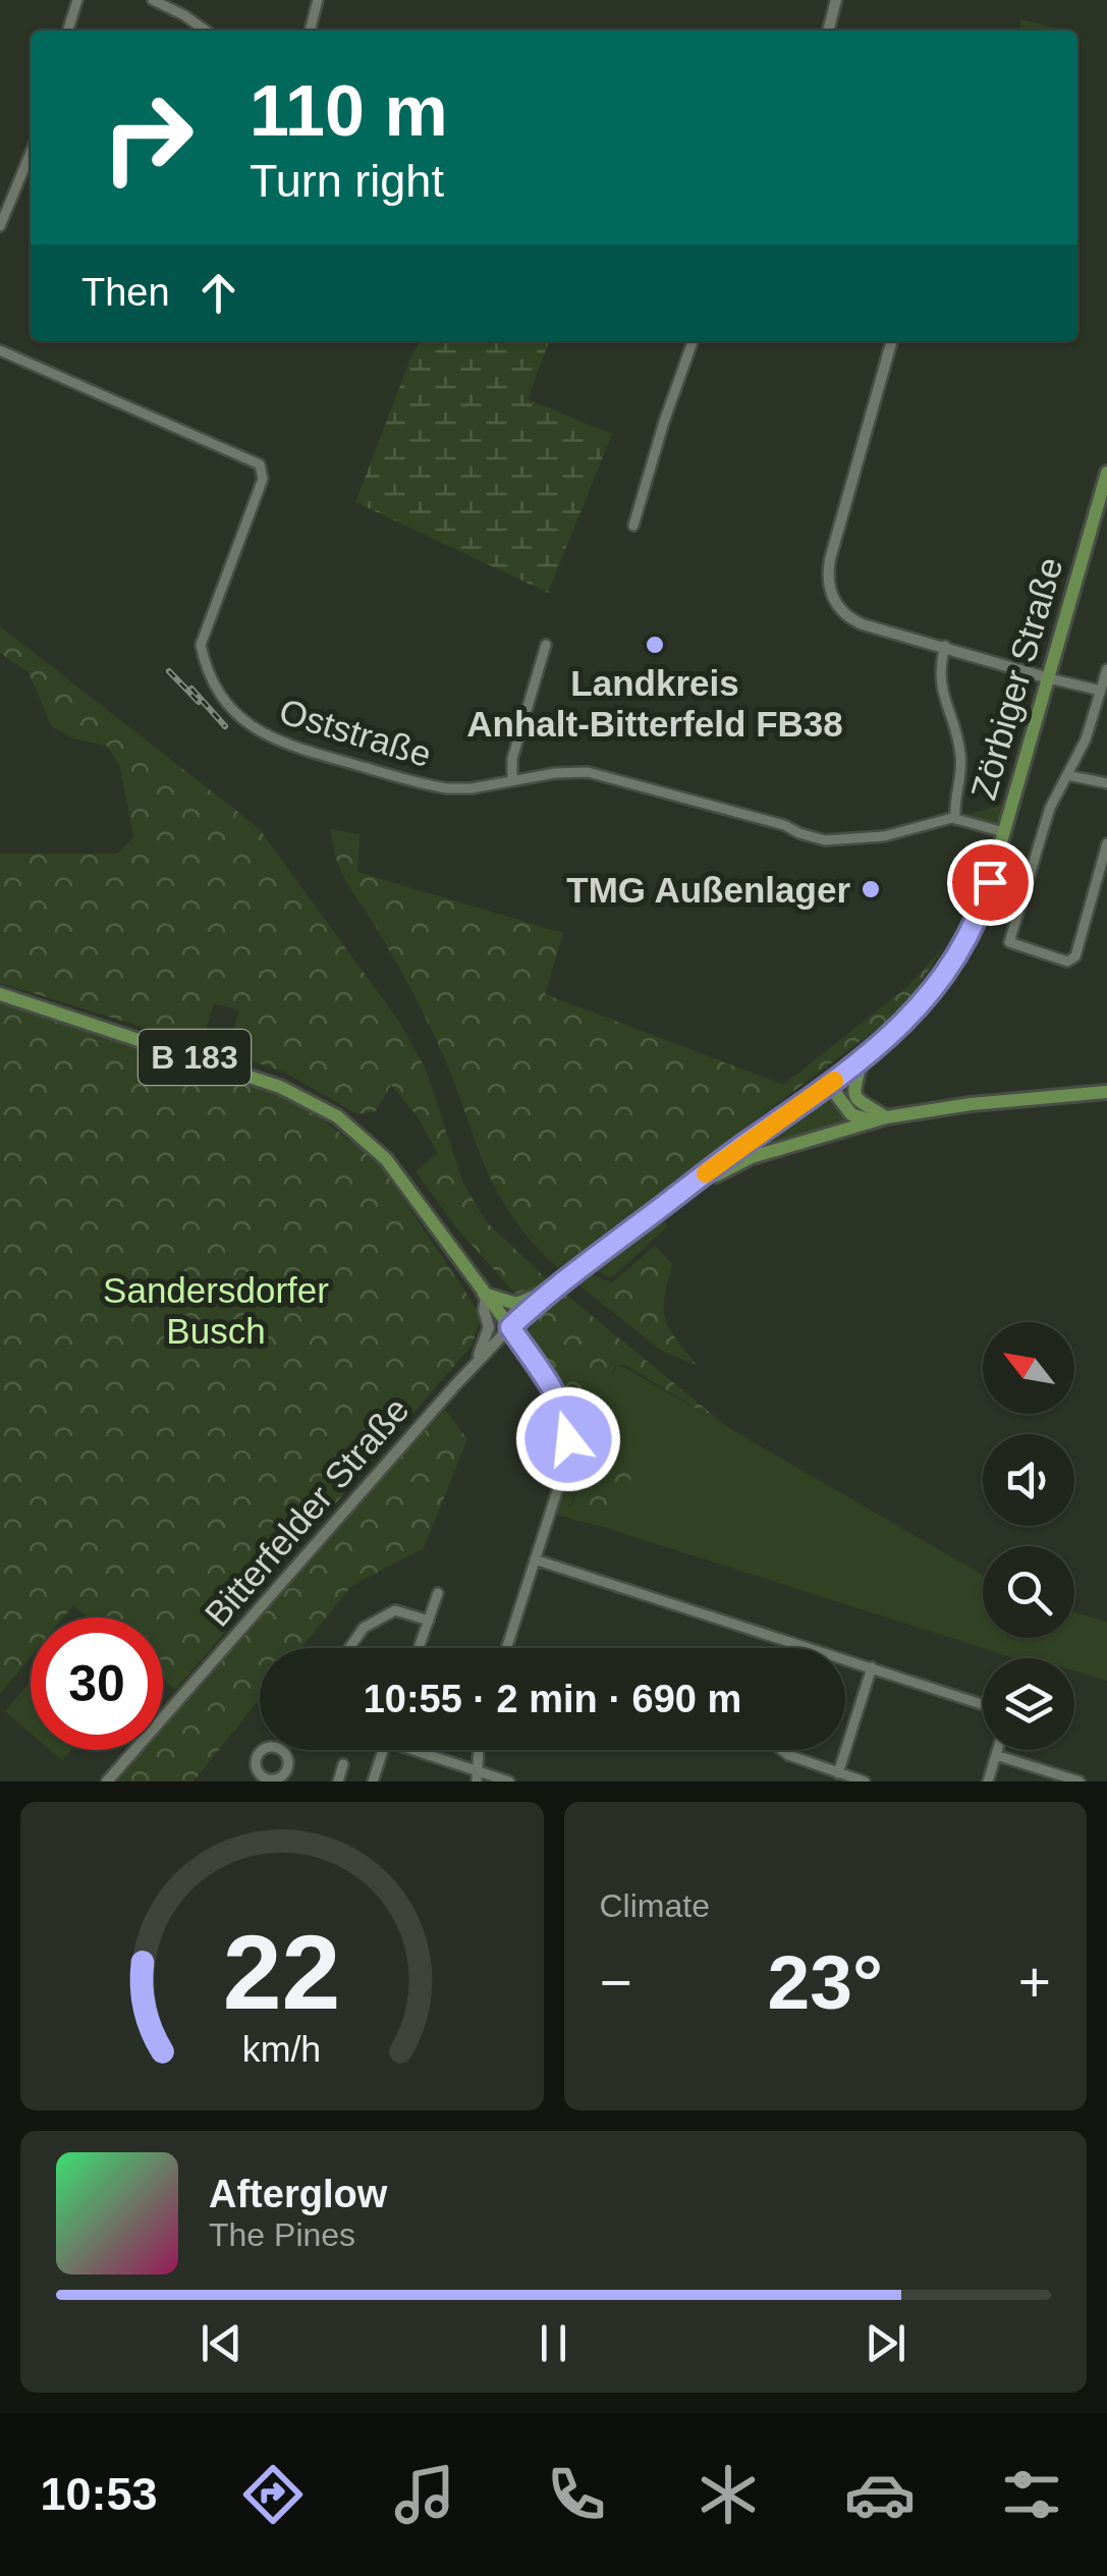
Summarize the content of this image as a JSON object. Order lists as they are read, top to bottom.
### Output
{
  "streets": {
    "main road": ["Zörbiger Straße", "B 183"],
    "street": ["Oststraße", "Bitterfelder Straße"]
  },
  "crossings": [
    ["Zörbiger Straße", "Oststraße"],
    ["B 183", "Bitterfelder Straße"]
  ],
  "parks": ["Sandersdorfer Busch"],
  "places": ["Landkreis Anhalt-Bitterfeld FB38", "TMG Außenlager"],
  "north": "top left",
  "page": {
    "turn": ["110 m", "Turn right"],
    "then": "Then",
    "limit": "30",
    "trip": "10:55 · 2 min · 690 m",
    "tile": "Climate",
    "heat": ["−", "23°", "+"],
    "song": ["Afterglow", "The Pines"],
    "tabs": "10:53",
    "gauge": ["22", "km/h"]
  }
}
